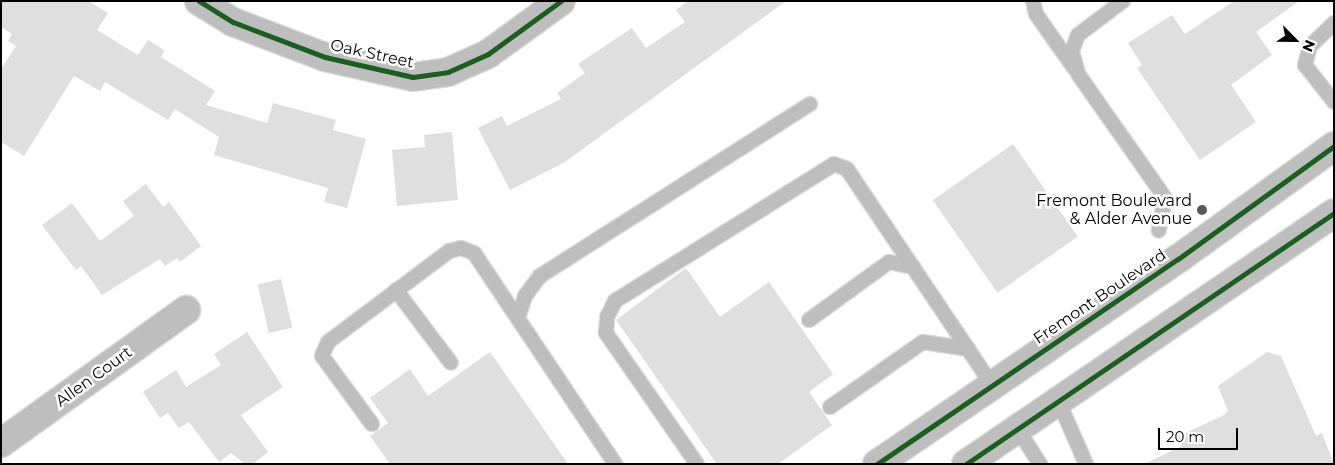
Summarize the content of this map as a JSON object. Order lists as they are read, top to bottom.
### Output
{
  "streets": {
    "main road": ["Oak Street", "Fremont Boulevard", "Allen Court"]
  },
  "places": ["Fremont Boulevard & Alder Avenue"],
  "scale_bar": "20 m",
  "north": "bottom right"
}
